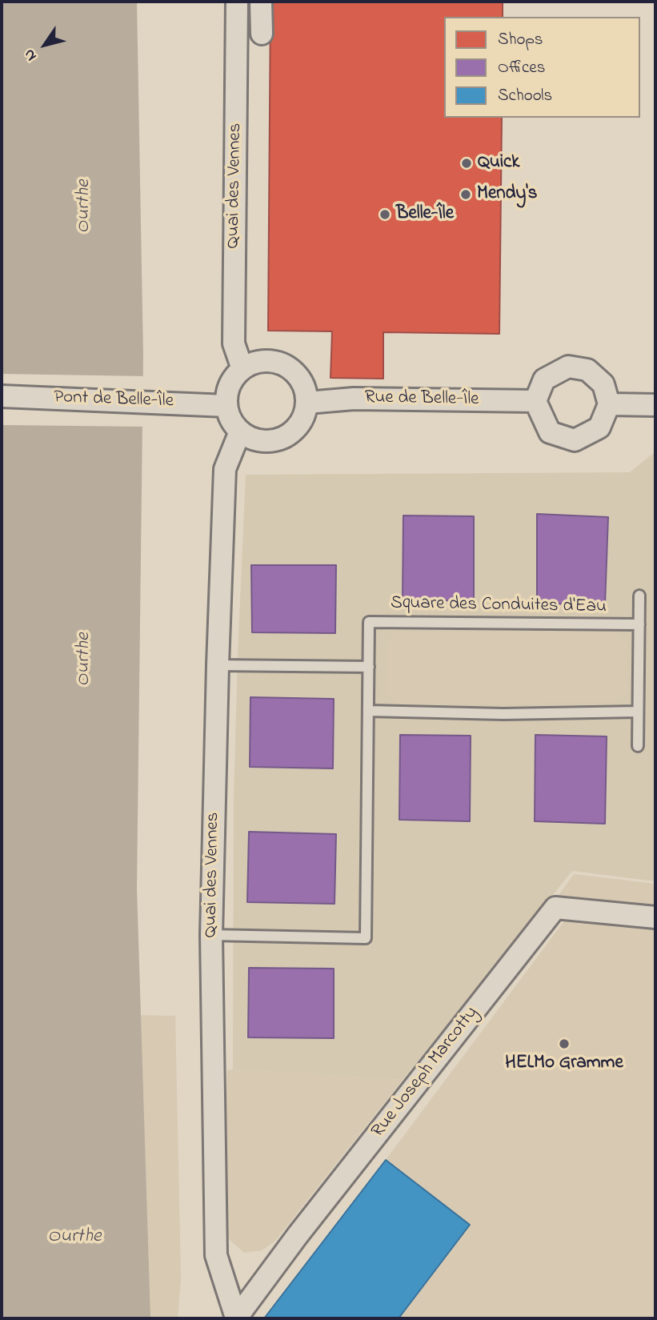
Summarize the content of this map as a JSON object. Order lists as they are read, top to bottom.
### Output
{
  "streets": {
    "street": [
      "Quai des Vennes",
      "Rue de Belle-Île",
      "Pont de Belle-Île",
      "Rue Joseph Marcotty"
    ],
    "lane": ["Square des Conduites d'Eau"]
  },
  "crossings": [
    ["Quai des Vennes", "Rue de Belle-Île"],
    ["Quai des Vennes", "Pont de Belle-Île"],
    ["Quai des Vennes", "Square des Conduites d'Eau"],
    ["Quai des Vennes", "Rue Joseph Marcotty"],
    ["Rue de Belle-Île", "Pont de Belle-Île"]
  ],
  "water": ["Ourthe"],
  "places": [
    "Quick",
    "Mendy's",
    "Belle-Île",
    "HELMo Gramme"
  ],
  "legend": ["Shops", "Offices", "Schools"],
  "north": "bottom left"
}
